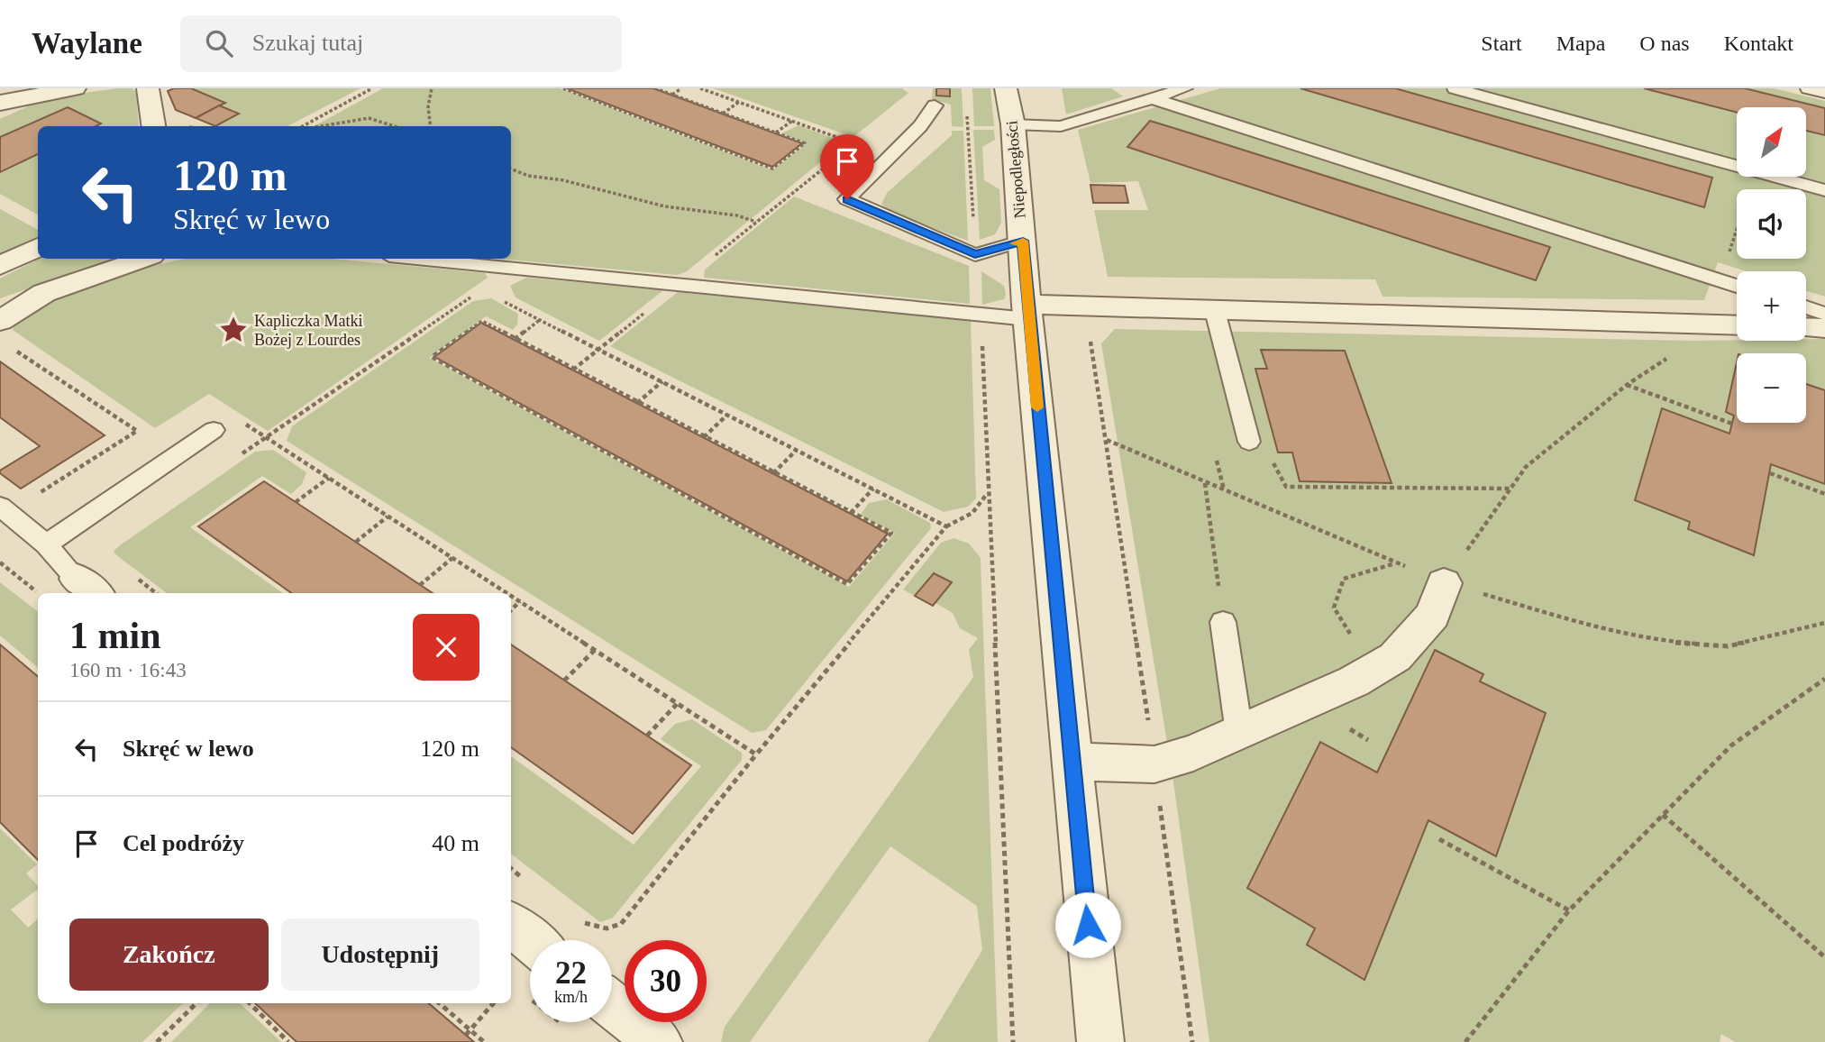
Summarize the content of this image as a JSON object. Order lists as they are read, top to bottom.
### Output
{
  "streets": {
    "street": ["Niepodległości"]
  },
  "places": {
    "place": ["Kapliczka Matki Bożej z Lourdes"]
  },
  "north": "top right",
  "page": {
    "header": "Waylane",
    "search": "Szukaj tutaj",
    "nav": [
      "Start",
      "Mapa",
      "O nas",
      "Kontakt"
    ],
    "map_buttons": ["+", "−"],
    "turn": ["120 m", "Skręć w lewo"],
    "heading": ["1 min", "160 m · 16:43"],
    "list": [
      {
        "name": "Skręć w lewo",
        "value": "120 m"
      },
      {
        "name": "Cel podróży",
        "value": "40 m"
      }
    ],
    "buttons": ["Zakończ", "Udostępnij"],
    "speed": "22 km/h",
    "limit": "30"
  }
}
